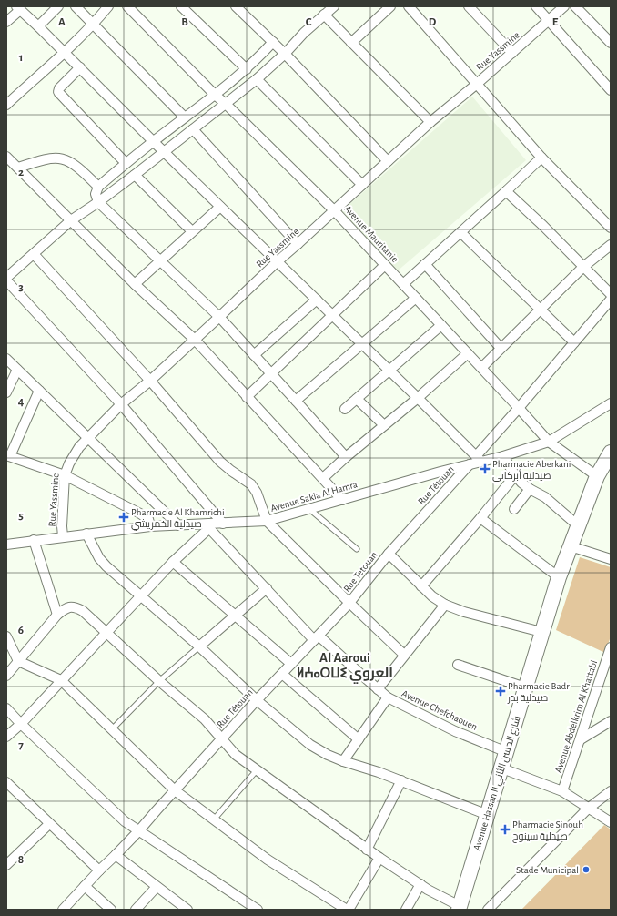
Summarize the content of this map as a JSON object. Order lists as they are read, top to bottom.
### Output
{
  "streets": {
    "main road": ["Avenue Hassan II شارع الحسن الثاني"],
    "street": [
      "Rue Yassmine",
      "Avenue Mauritanie",
      "Rue Tétouan",
      "Avenue Sakia Al Hamra",
      "Rue Tetouan",
      "Avenue Chefchaouen",
      "Avenue Abdelkrim Al Khattabi"
    ]
  },
  "crossings": [
    ["Rue Yassmine", "Avenue Mauritanie"],
    ["Rue Yassmine", "Avenue Sakia Al Hamra"],
    ["Avenue Mauritanie", "Rue Tétouan"],
    ["Avenue Mauritanie", "Avenue Sakia Al Hamra"],
    ["Avenue Mauritanie", "Avenue Hassan II شارع الحسن الثاني"],
    ["Rue Tétouan", "Avenue Sakia Al Hamra"],
    ["Rue Tétouan", "Rue Tetouan"],
    ["Rue Tétouan", "Avenue Chefchaouen"],
    ["Avenue Sakia Al Hamra", "Avenue Chefchaouen"],
    ["Avenue Chefchaouen", "Avenue Hassan II شارع الحسن الثاني"]
  ],
  "districts": ["Al Aaroui ⵍⵄⴰⵔⵡⵉ العروي"],
  "places": {
    "health": [
      "Pharmacie Aberkani صيدلية أبركاني",
      "Pharmacie Al Khamrichi صيدلية الخمريشي",
      "Pharmacie Badr صيدلية بدر",
      "Pharmacie Sinouh صيدلية سينوح"
    ],
    "other": ["Stade Municipal"]
  },
  "grid": {
    "columns": [
      "A",
      "B",
      "C",
      "D",
      "E"
    ],
    "rows": [
      "1",
      "2",
      "3",
      "4",
      "5",
      "6",
      "7",
      "8"
    ]
  }
}
